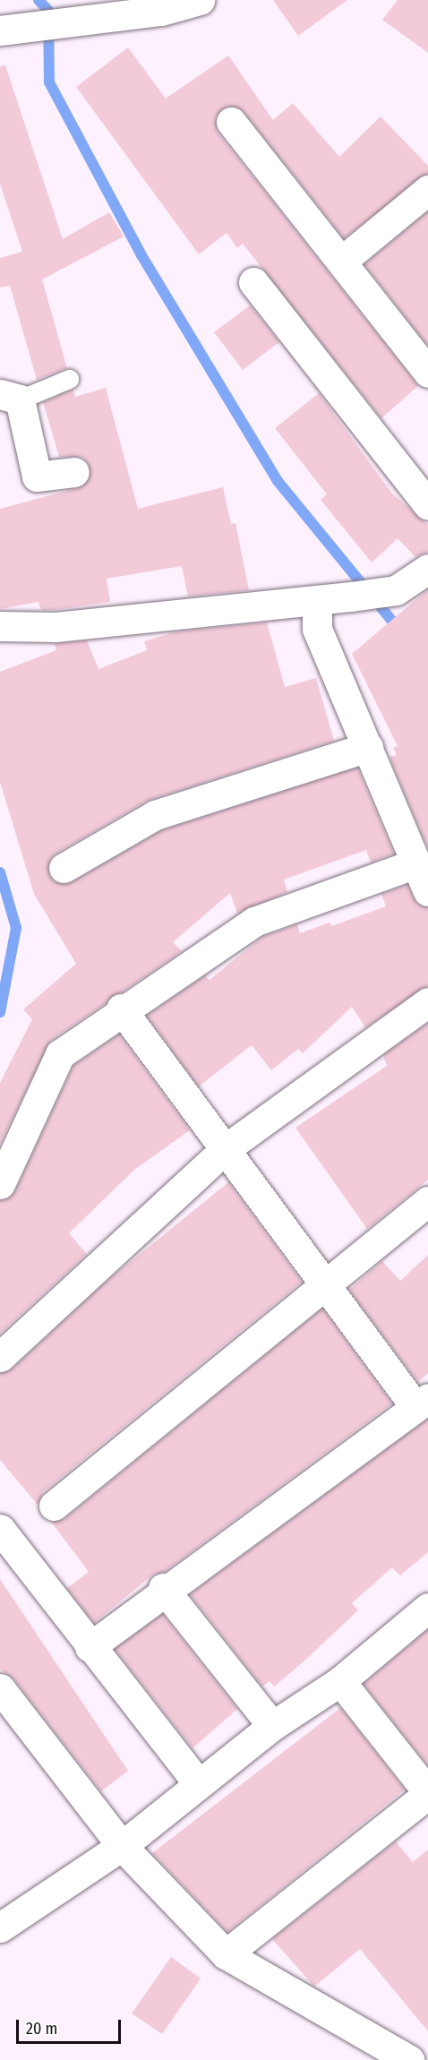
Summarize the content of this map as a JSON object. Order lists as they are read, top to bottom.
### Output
{
  "scale_bar": "20 m"
}
